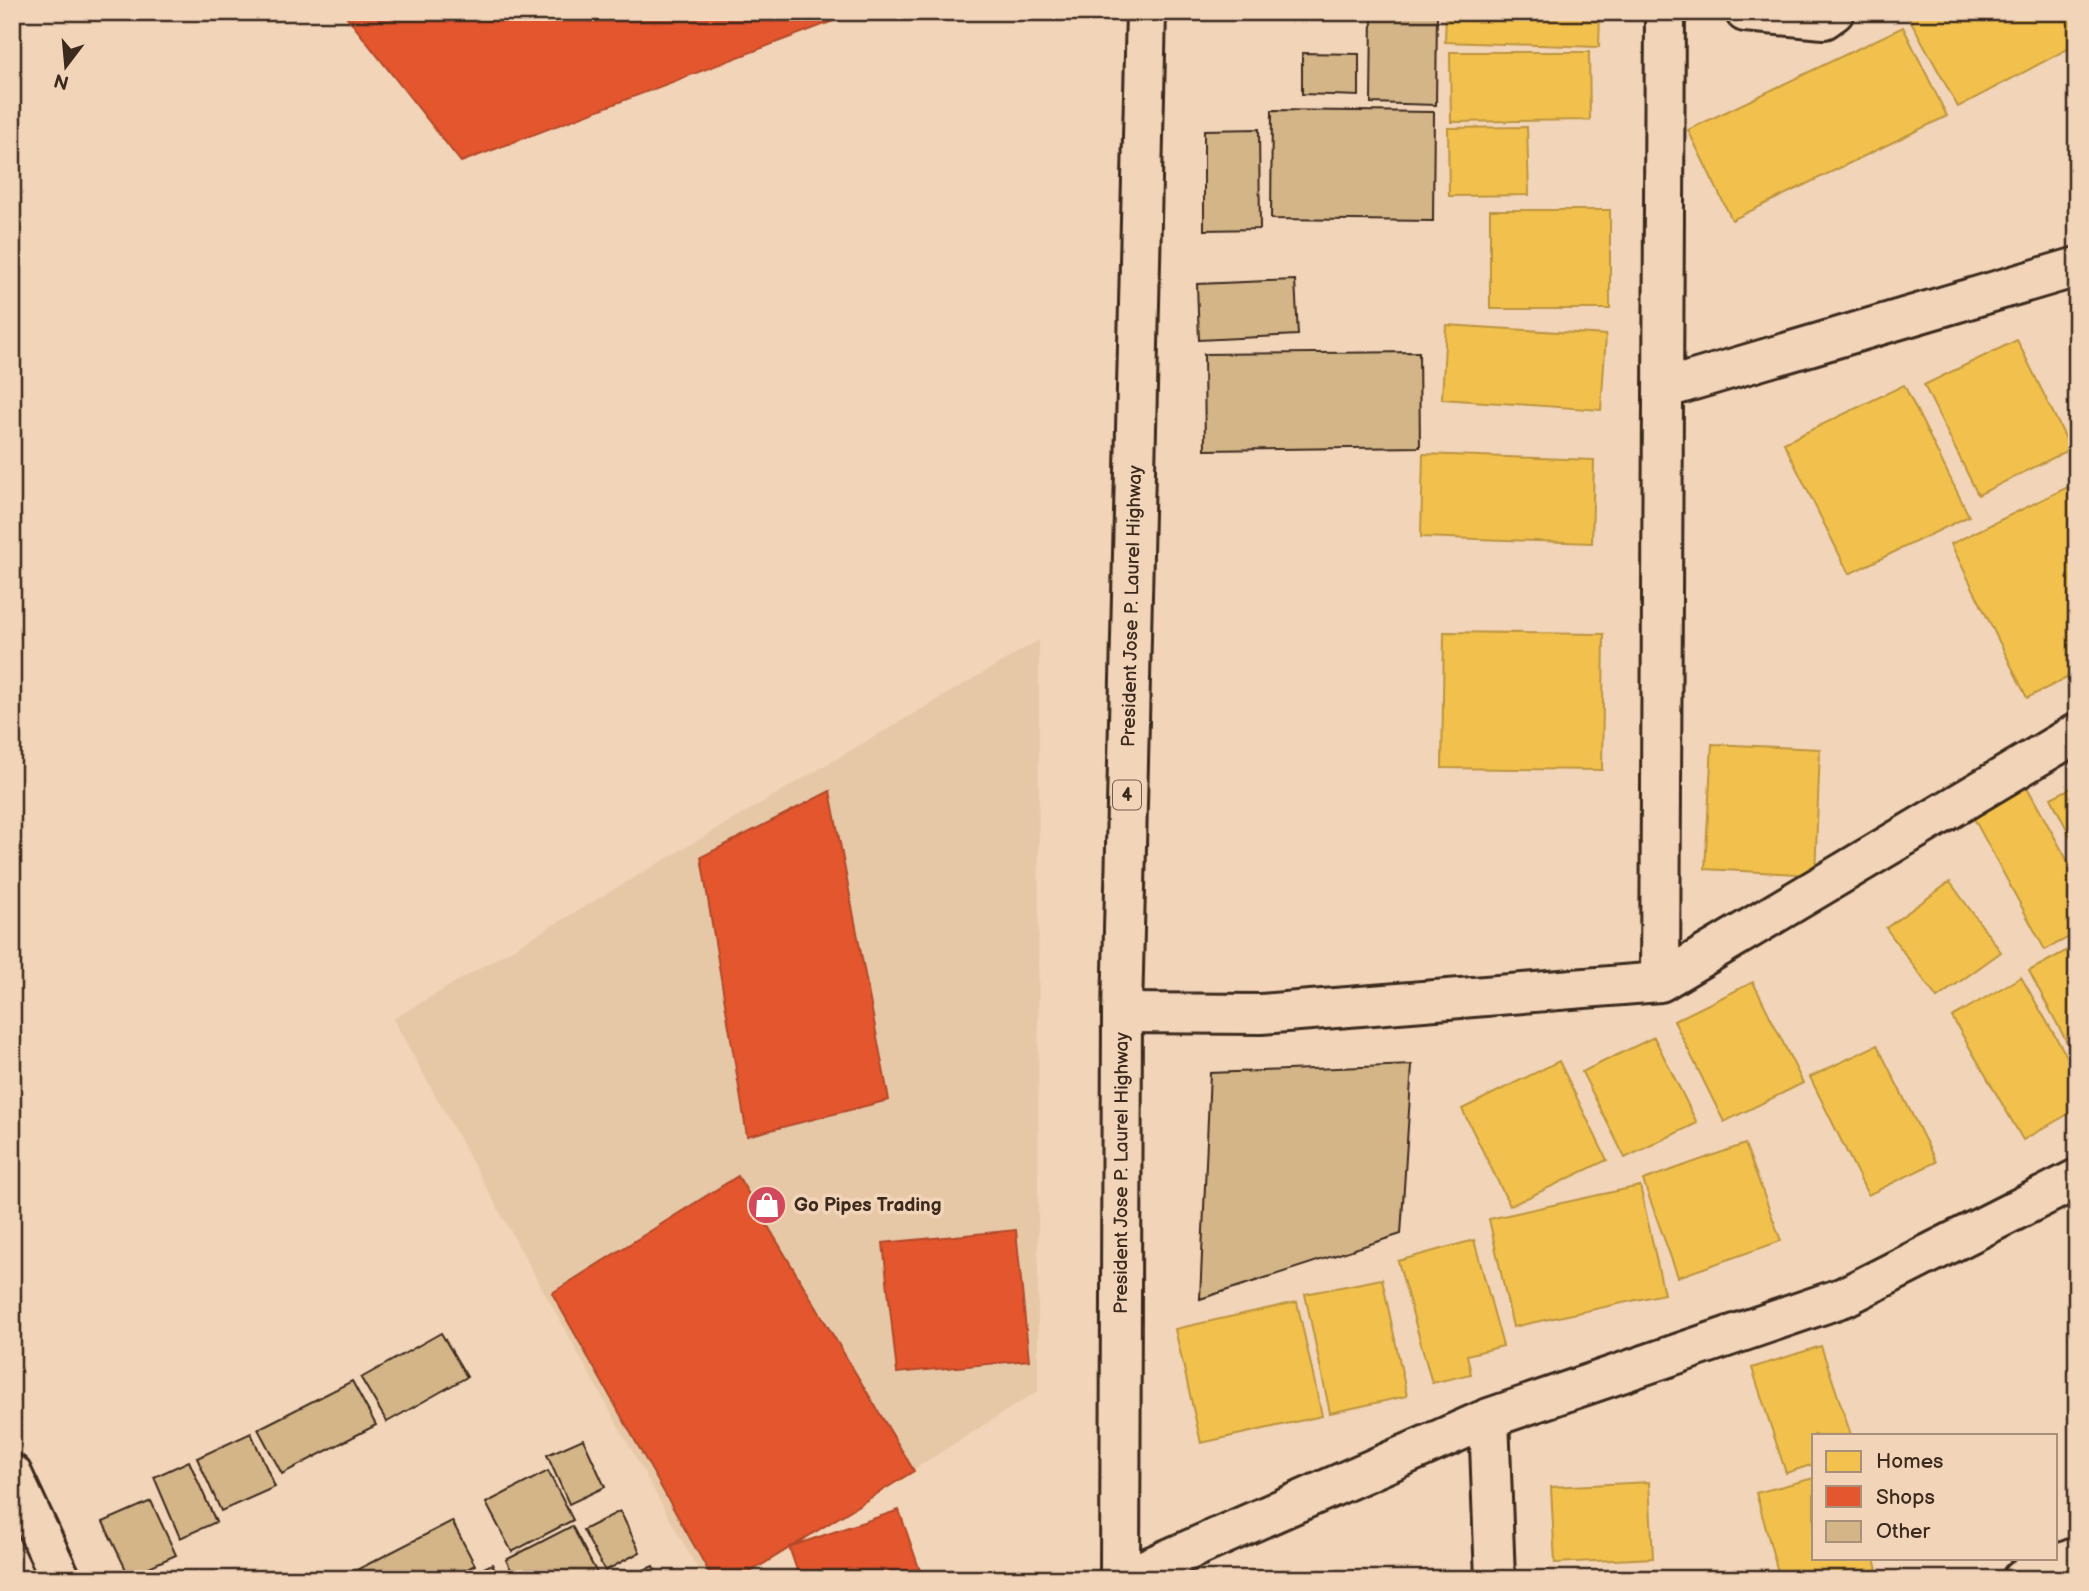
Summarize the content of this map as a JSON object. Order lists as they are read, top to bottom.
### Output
{
  "streets": {
    "main road": ["President Jose P. Laurel Highway", "4"]
  },
  "places": {
    "shop": ["Go Pipes Trading"]
  },
  "legend": ["Homes", "Shops", "Other"],
  "north": "bottom"
}
